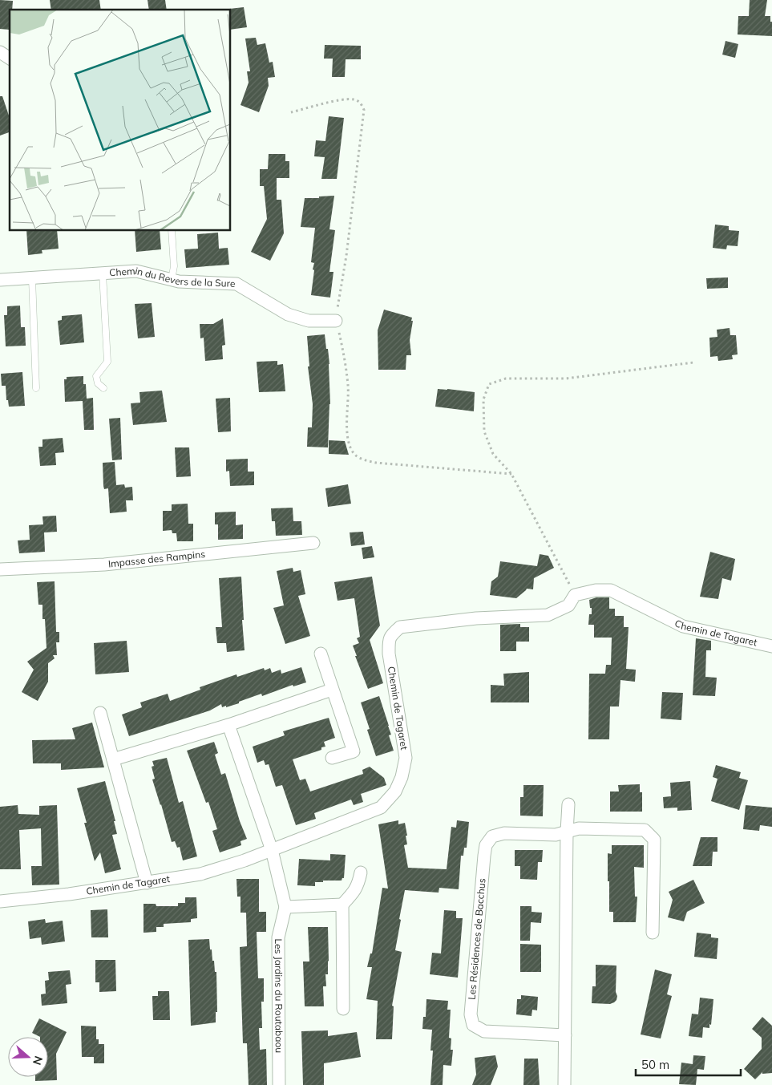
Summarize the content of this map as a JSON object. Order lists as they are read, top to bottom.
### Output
{
  "streets": {
    "street": [
      "Chemin du Revers de la Sure",
      "Impasse des Rampins",
      "Chemin de Tagaret",
      "Les Résidences de Bacchus",
      "Les Jardins du Routabaou"
    ]
  },
  "crossings": [
    ["Chemin de Tagaret", "Les Jardins du Routabaou"]
  ],
  "scale_bar": "50 m",
  "north": "right"
}
